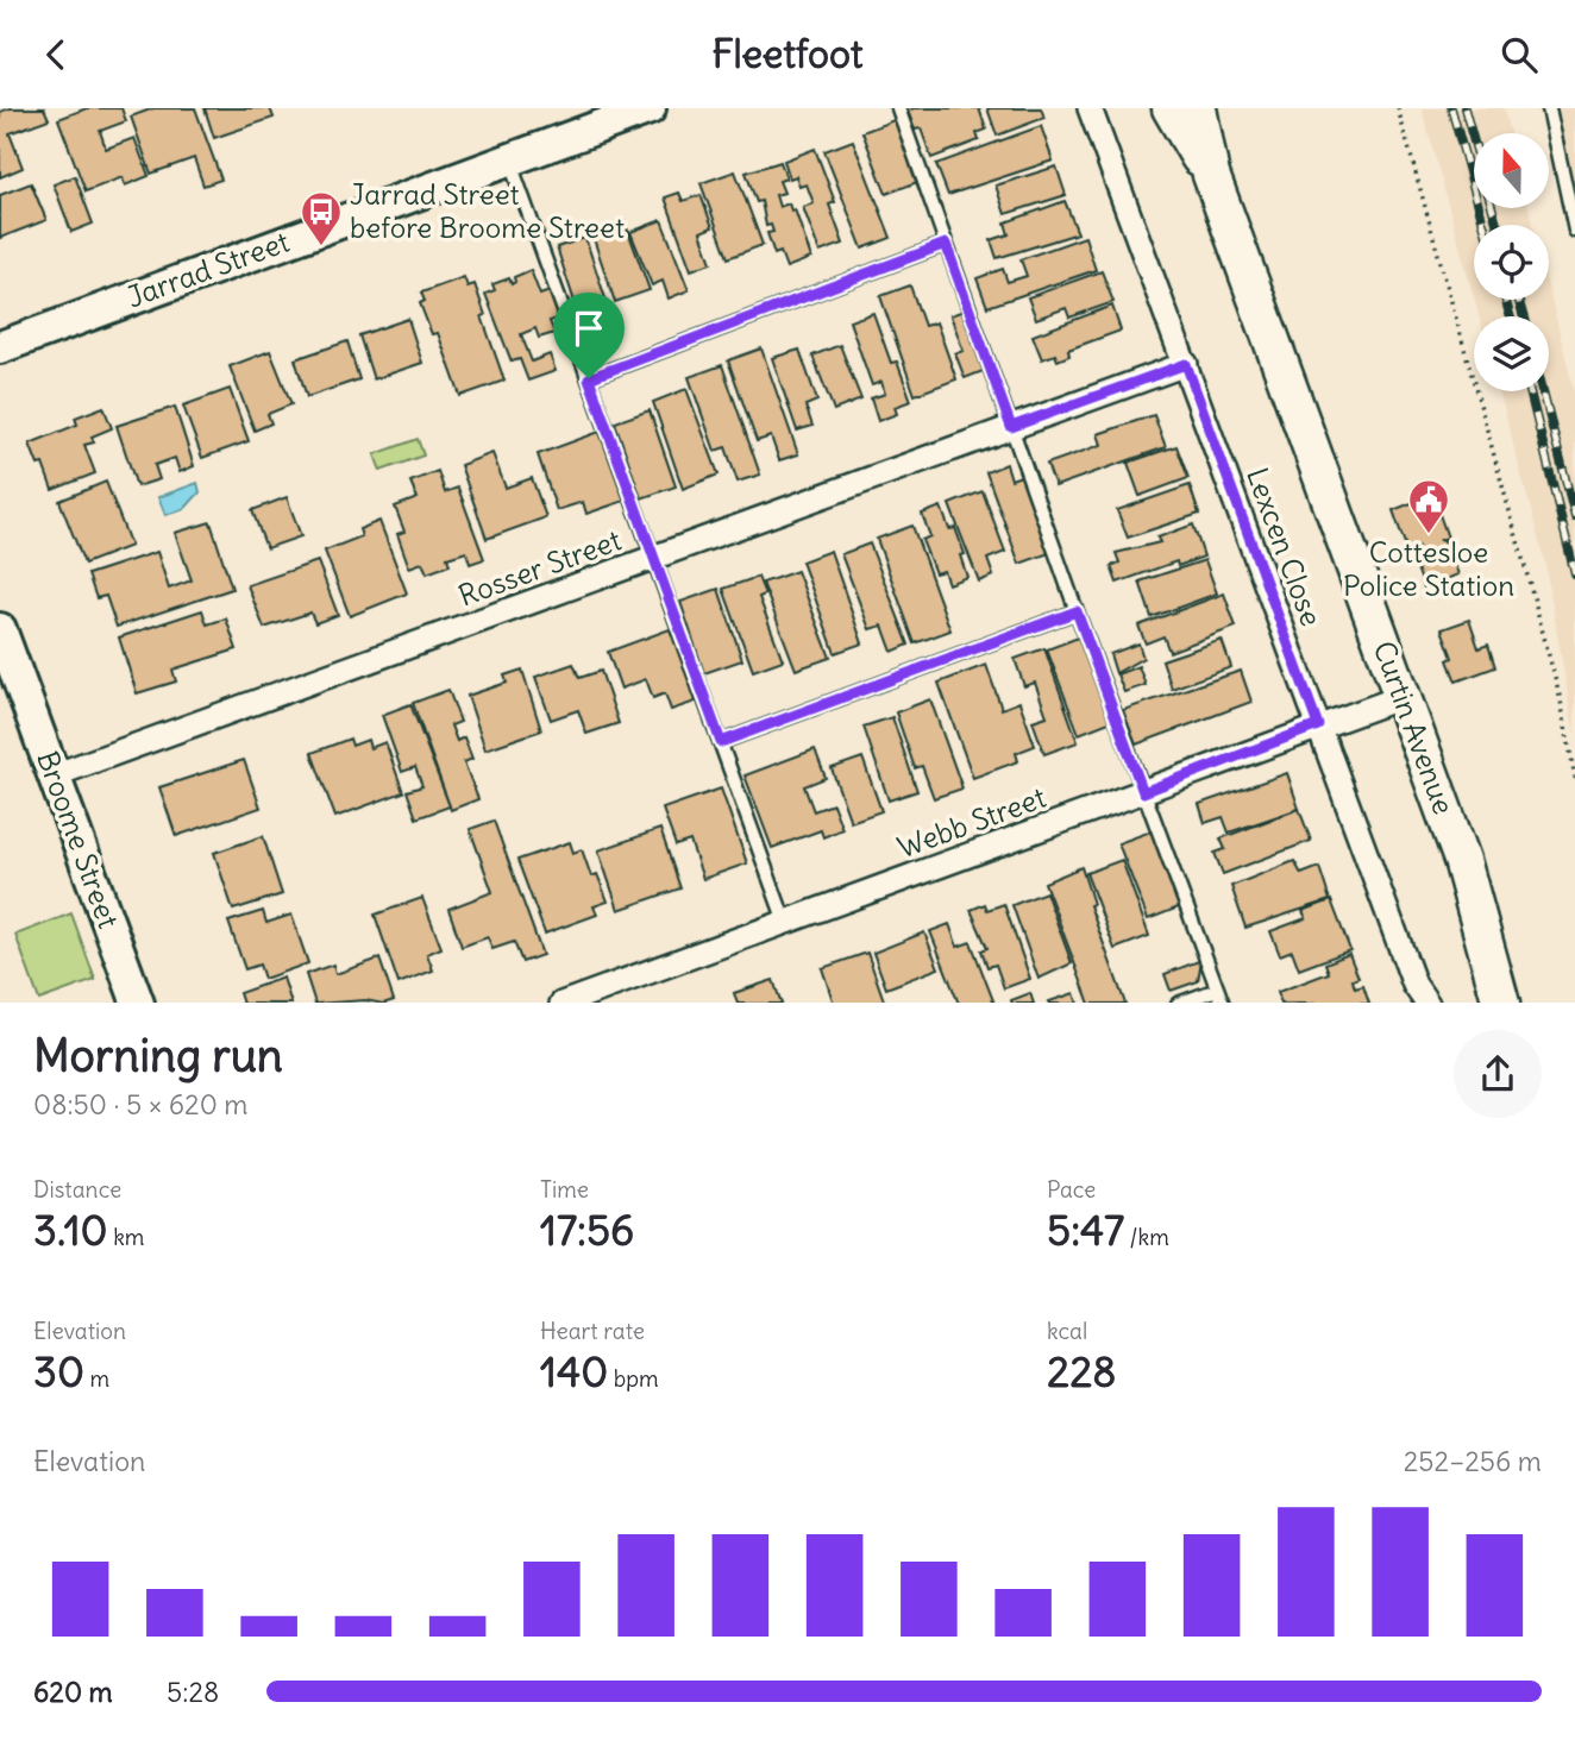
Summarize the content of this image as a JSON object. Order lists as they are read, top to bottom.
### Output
{
  "streets": {
    "main road": ["Curtin Avenue"],
    "street": [
      "Jarrad Street",
      "Lexcen Close",
      "Rosser Street",
      "Webb Street",
      "Broome Street"
    ]
  },
  "crossings": [
    ["Lexcen Close", "Rosser Street"],
    ["Lexcen Close", "Webb Street"],
    ["Rosser Street", "Broome Street"],
    ["Curtin Avenue", "Webb Street"]
  ],
  "places": {
    "bus stop": ["Jarrad Street before Broome Street"],
    "public building": ["Cottesloe Police Station"]
  },
  "north": "top",
  "page": {
    "header": "Fleetfoot",
    "heading": ["Morning run", "08:50 · 5 × 620 m"],
    "stats": [
      ["Distance", "3.10 km"],
      ["Time", "17:56"],
      ["Pace", "5:47 /km"],
      ["Elevation", "30 m"],
      ["Heart rate", "140 bpm"],
      ["kcal", "228"]
    ],
    "chart": ["Elevation", "252–256 m"],
    "list": [
      {
        "name": "620 m",
        "note": "5:28"
      }
    ]
  }
}
